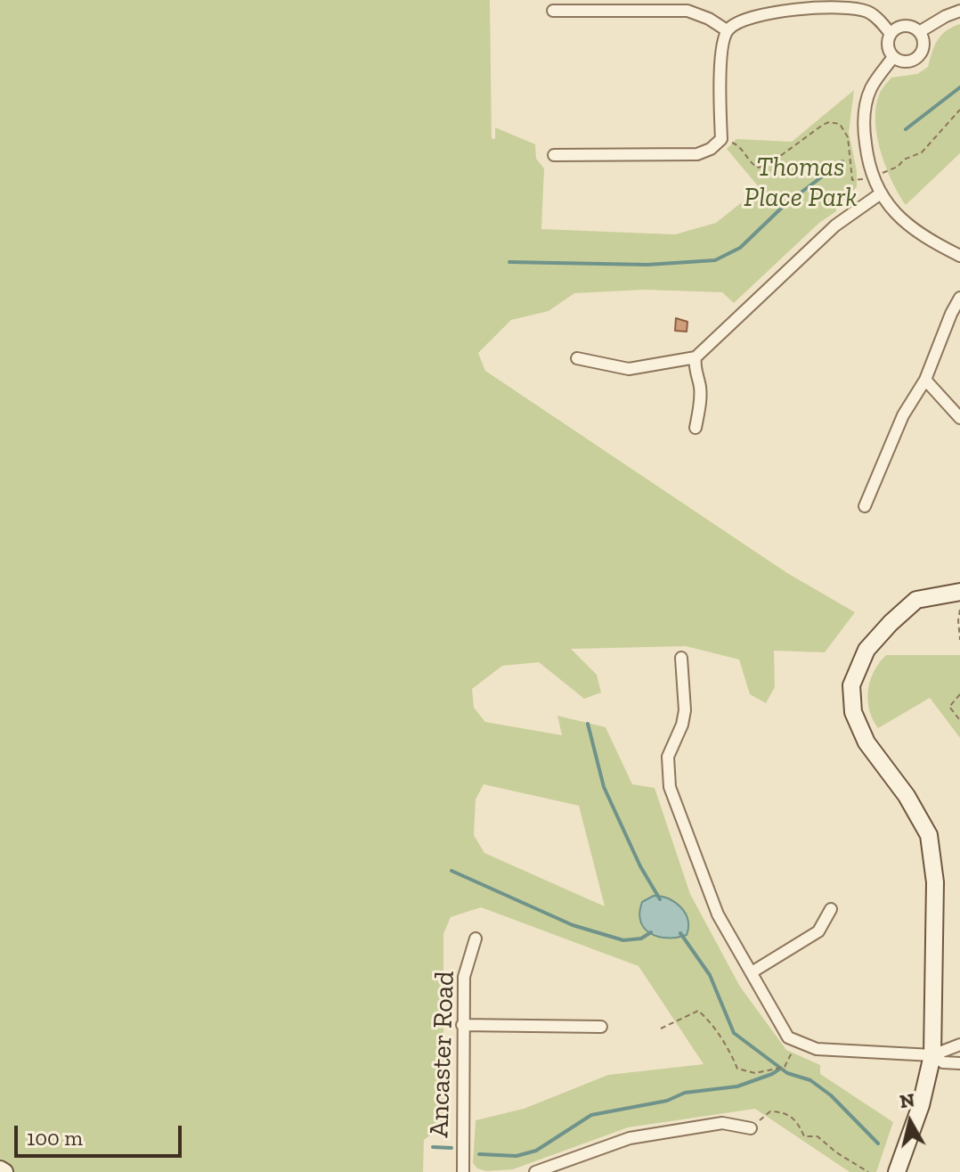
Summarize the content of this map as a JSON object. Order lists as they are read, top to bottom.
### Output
{
  "streets": {
    "street": ["Ancaster Road"]
  },
  "parks": ["Thomas Place Park"],
  "scale_bar": "100 m",
  "north": "top"
}
